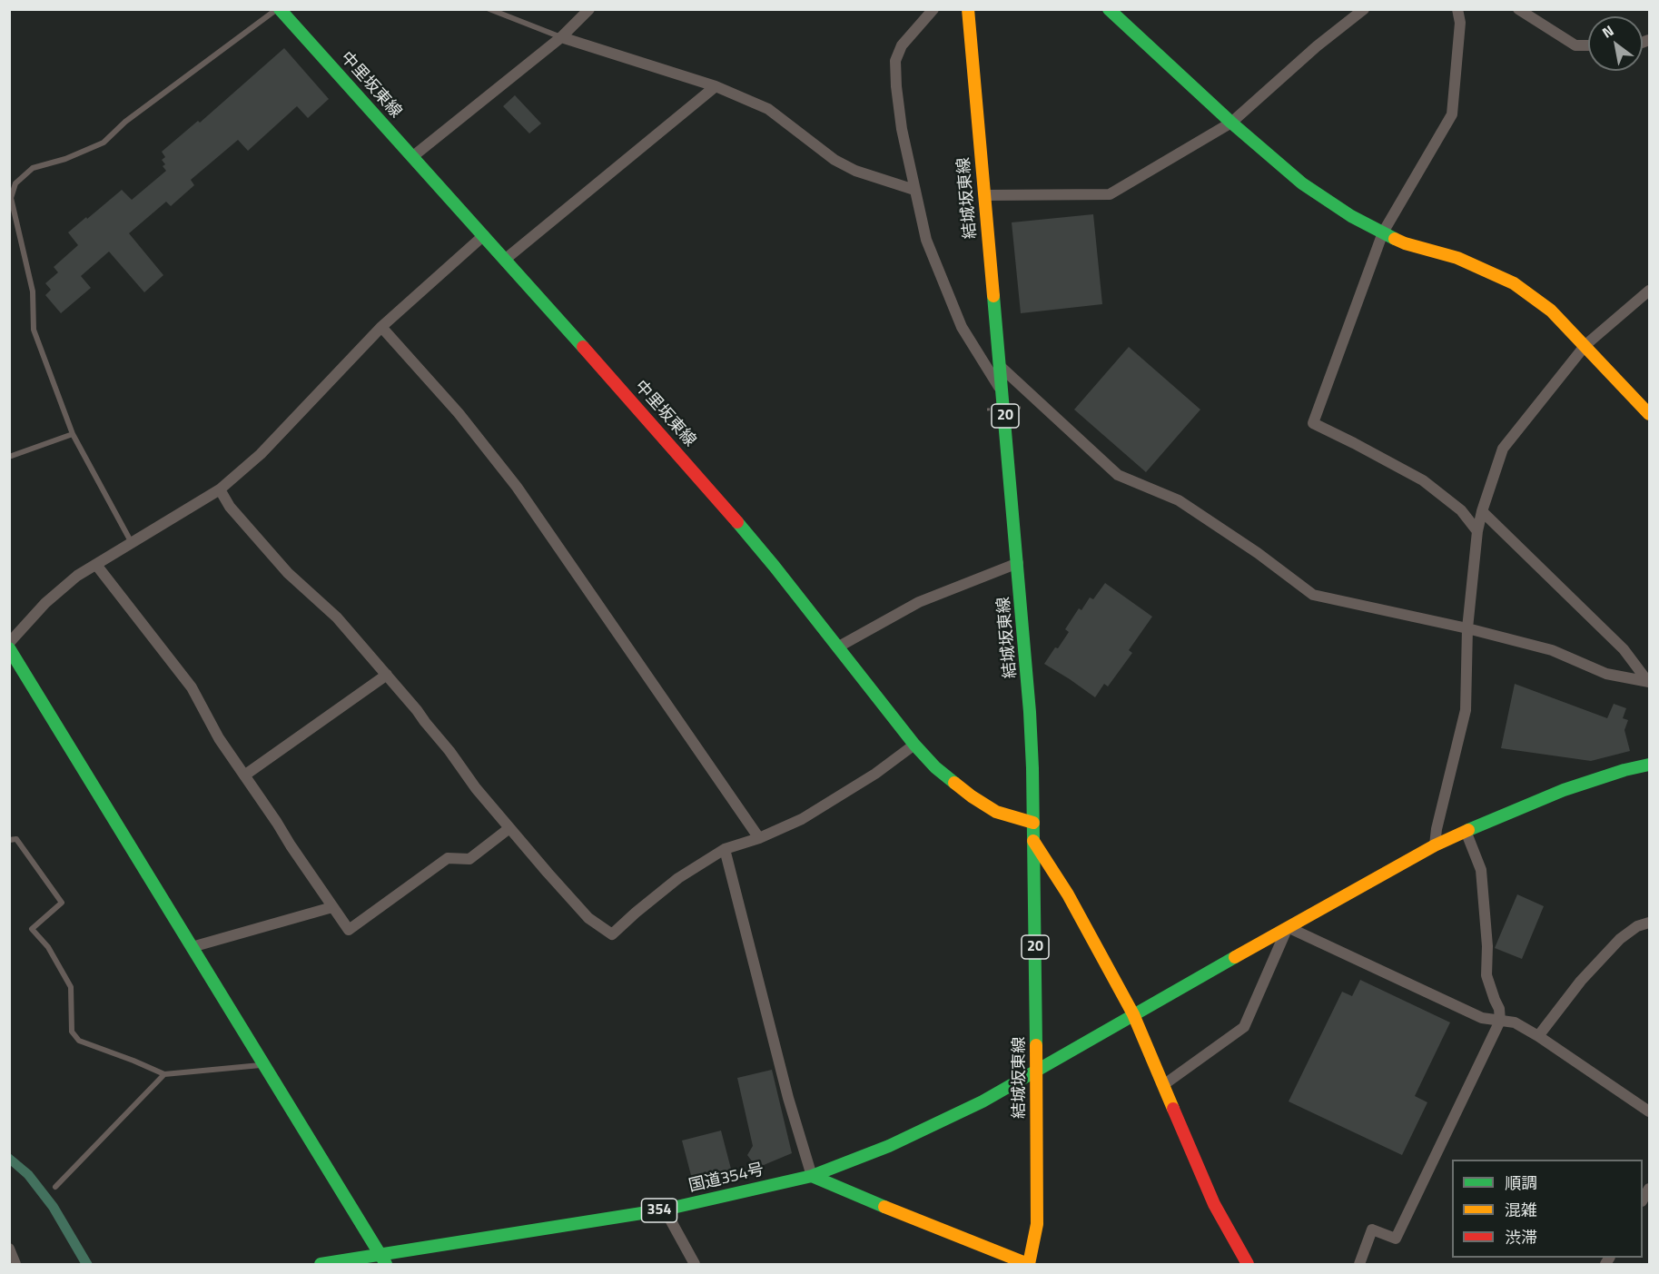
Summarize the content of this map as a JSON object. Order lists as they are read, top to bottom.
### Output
{
  "streets": {
    "main road": [
      "中里坂東線",
      "結城坂東線",
      "20",
      "国道354号",
      "354"
    ]
  },
  "crossings": [
    ["中里坂東線", "結城坂東線"],
    ["結城坂東線", "国道354号"]
  ],
  "legend": ["順調", "混雑", "渋滞"],
  "north": "top left"
}
